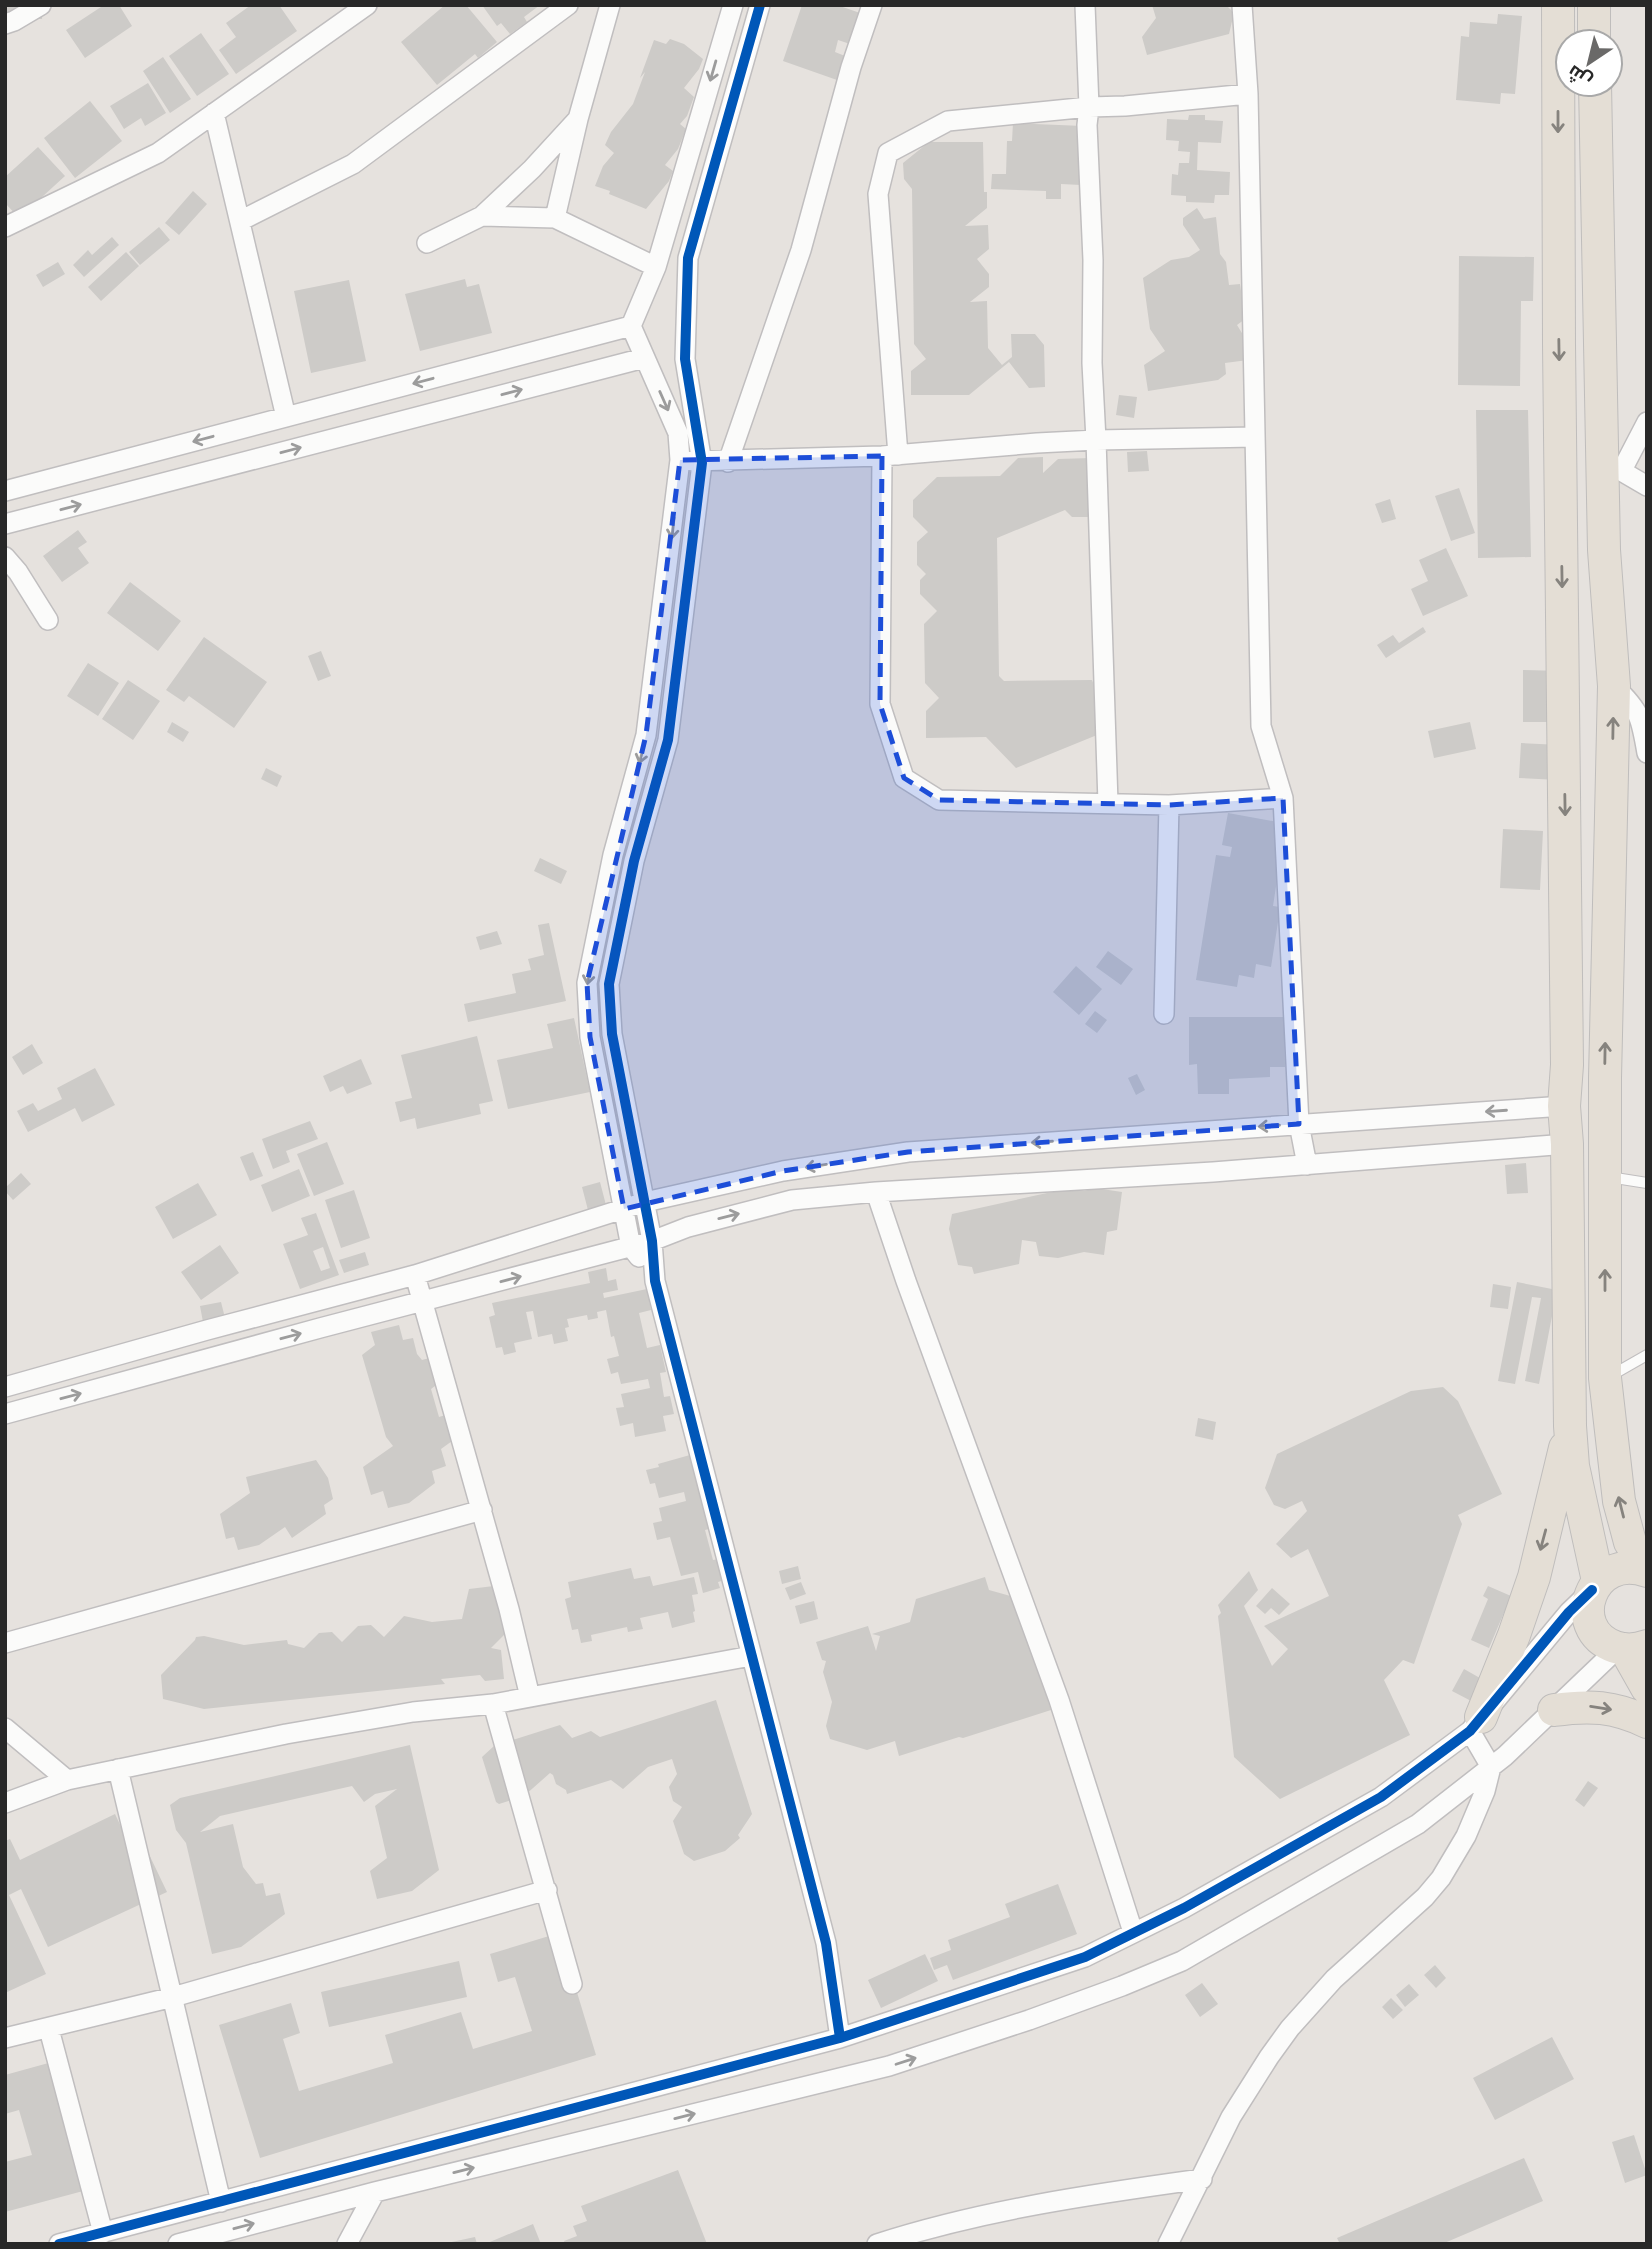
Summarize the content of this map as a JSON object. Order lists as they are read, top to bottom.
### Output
{
  "north": "bottom left"
}
